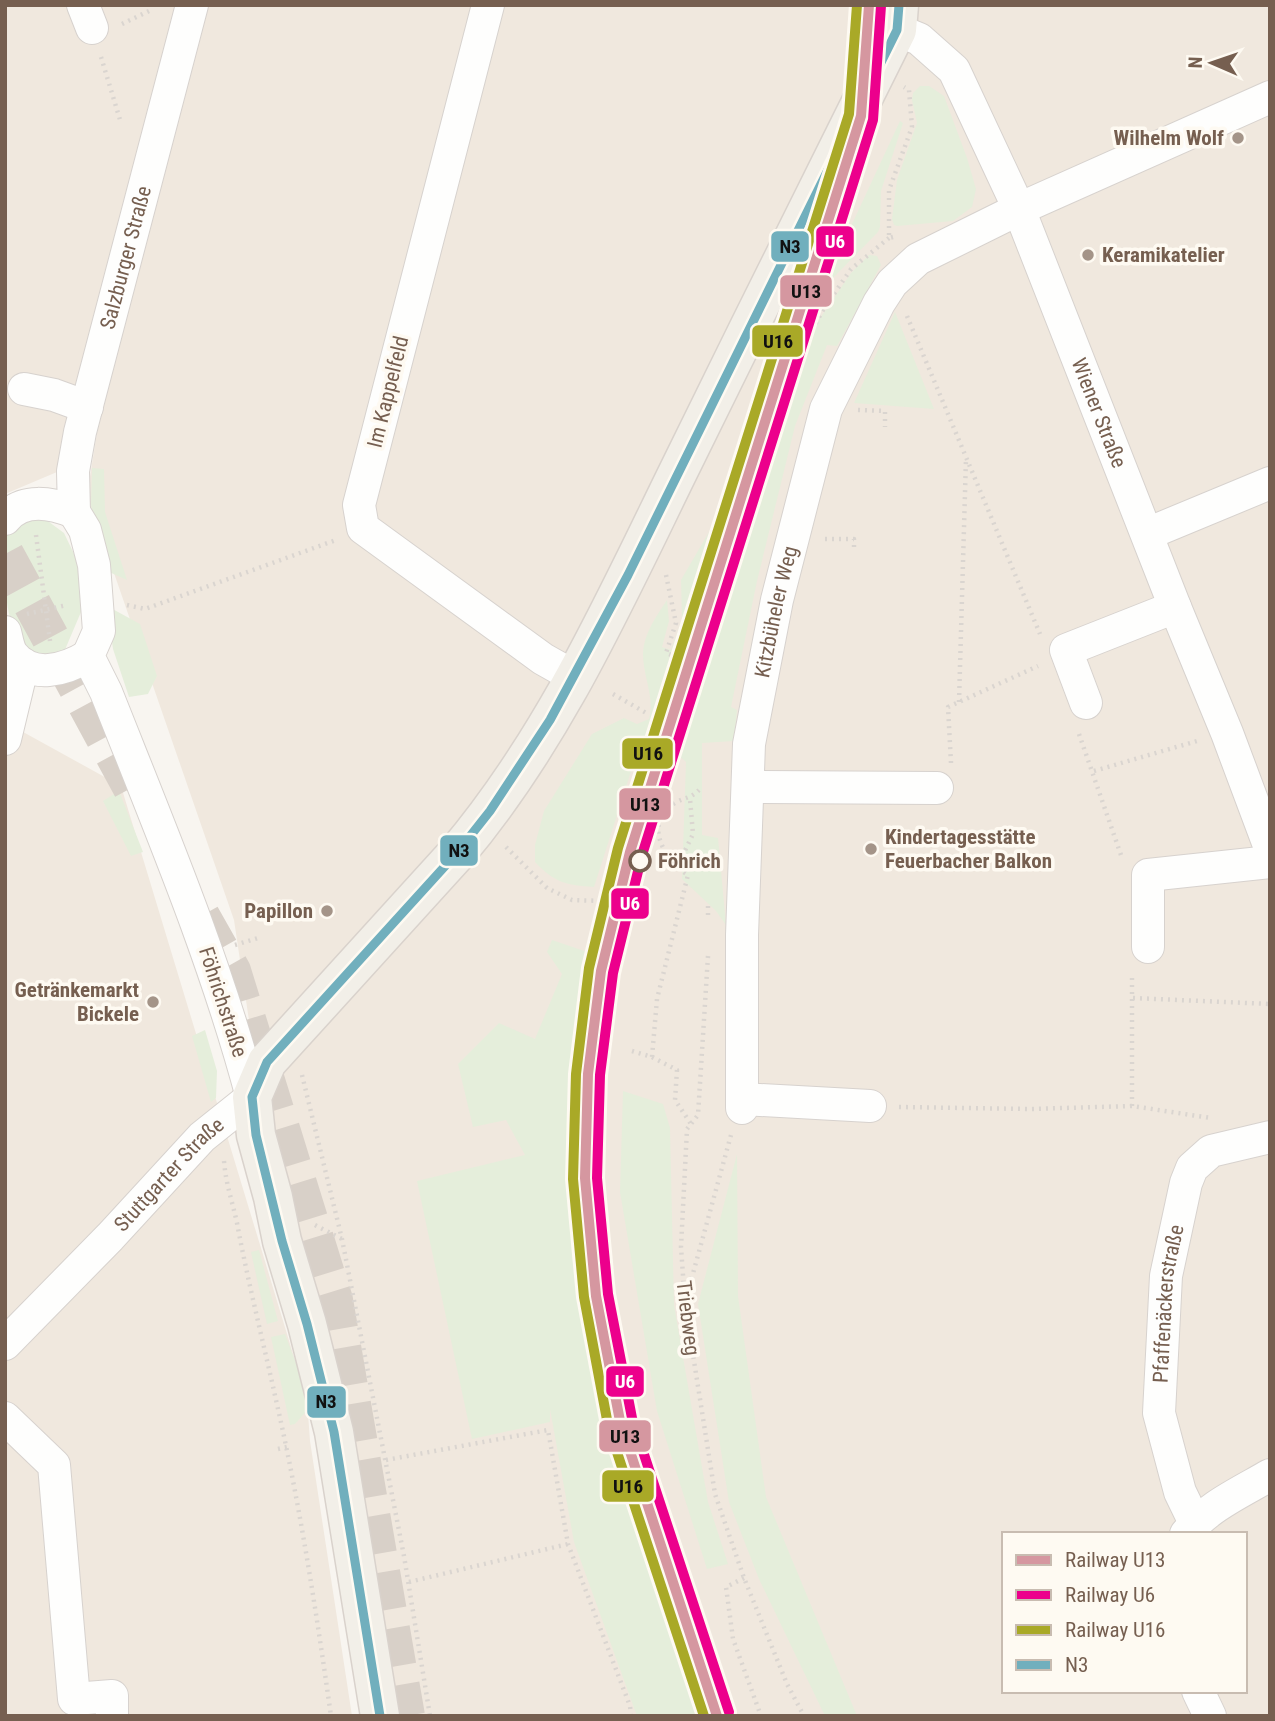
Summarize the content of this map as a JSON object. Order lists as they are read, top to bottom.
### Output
{
  "streets": {
    "main road": ["Föhrichstraße", "Stuttgarter Straße"],
    "street": [
      "Salzburger Straße",
      "Im Kappelfeld",
      "Wiener Straße",
      "Kitzbüheler Weg",
      "Pfaffenäckerstraße"
    ],
    "path": ["Triebweg"]
  },
  "crossings": [
    ["Wiener Straße", "Kitzbüheler Weg"],
    ["Wiener Straße", "Stuttgarter Straße"],
    ["Föhrichstraße", "Stuttgarter Straße"]
  ],
  "places": [
    "Wilhelm Wolf",
    "Keramikatelier",
    "Kindertagesstätte Feuerbacher Balkon",
    "Föhrich",
    "Papillon",
    "Getränkemarkt Bickele"
  ],
  "lines": [
    "rail line U13",
    "rail line U16",
    "transit line N3",
    "rail line U6"
  ],
  "legend": [
    "Railway U13",
    "Railway U6",
    "Railway U16",
    "N3"
  ],
  "north": "left"
}
